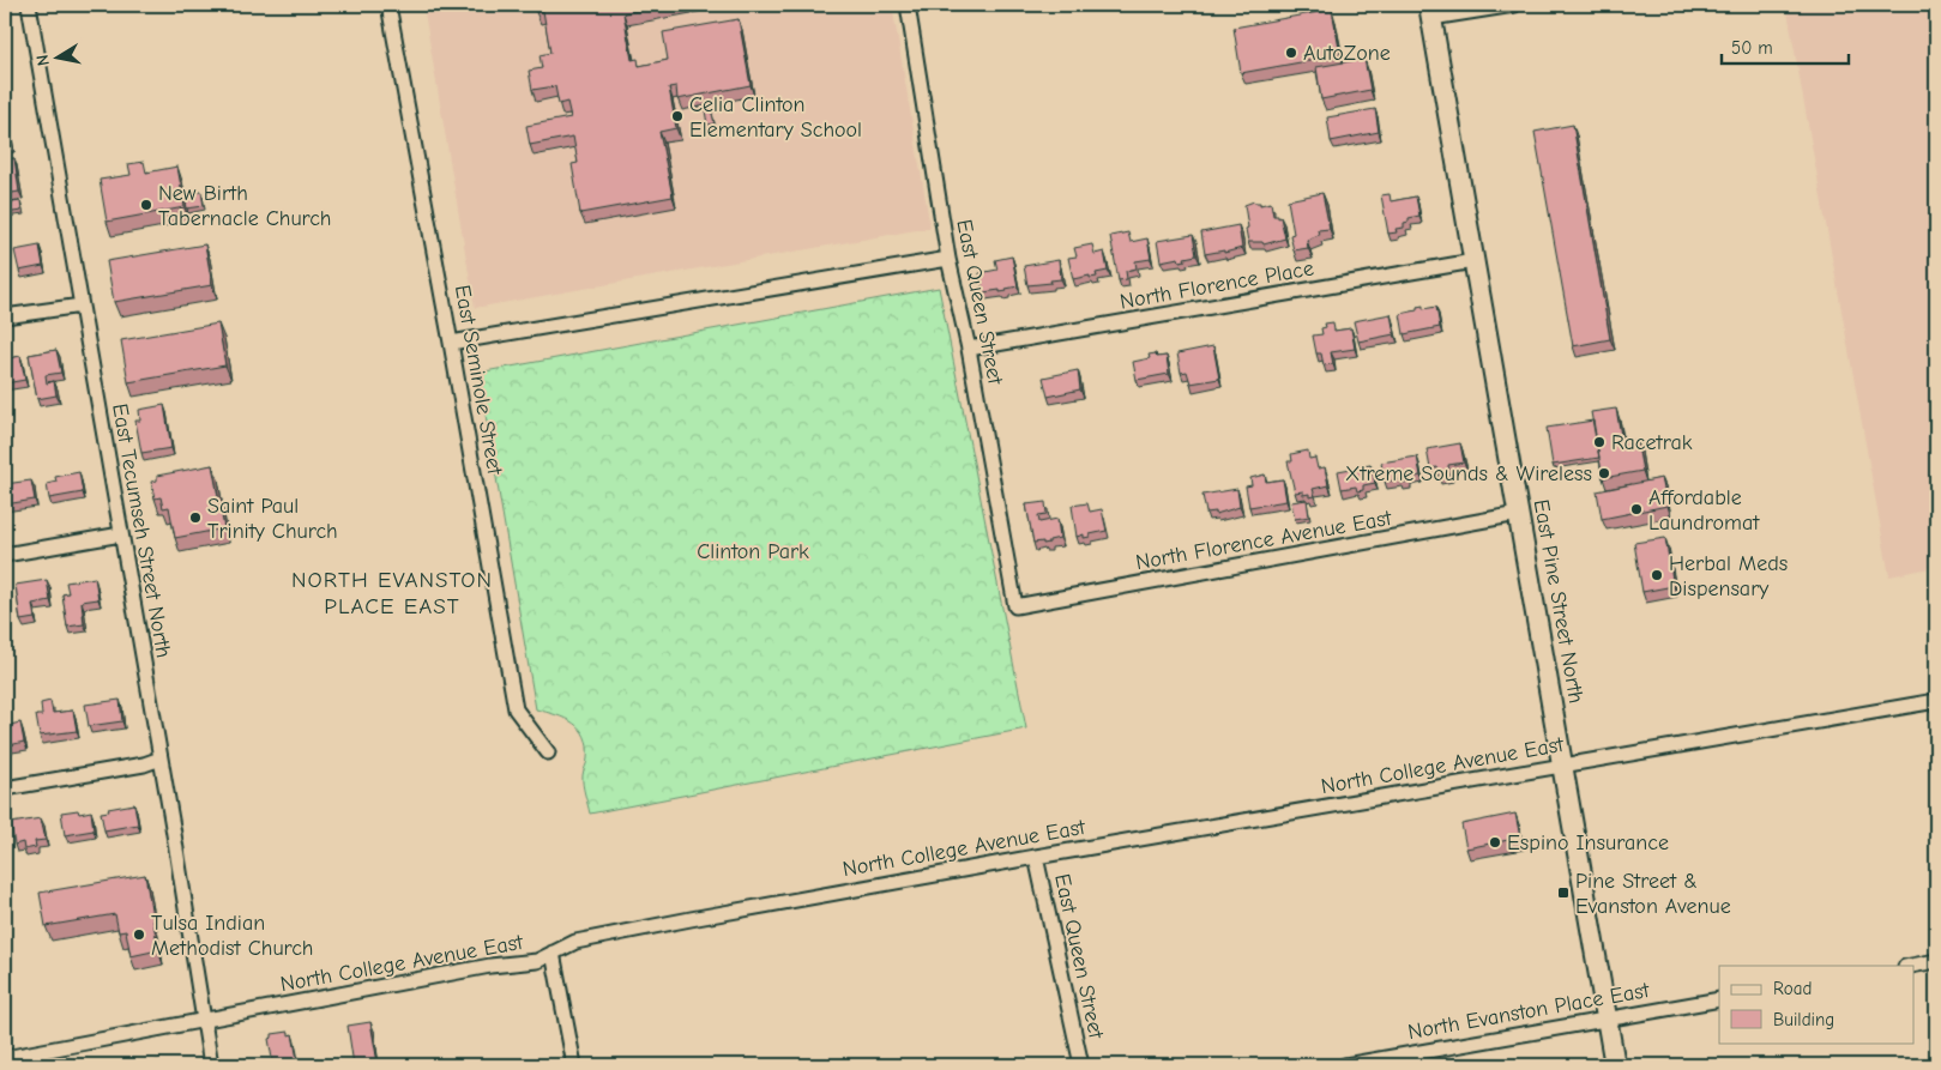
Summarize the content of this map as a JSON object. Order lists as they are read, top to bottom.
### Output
{
  "streets": {
    "main road": ["East Pine Street North"],
    "street": [
      "North Florence Place",
      "East Queen Street",
      "East Seminole Street",
      "East Tecumseh Street North",
      "North Florence Avenue East",
      "North College Avenue East",
      "North Evanston Place East"
    ]
  },
  "crossings": [
    ["North Florence Place", "East Queen Street"],
    ["North Florence Place", "East Pine Street North"],
    ["East Queen Street", "North Florence Avenue East"],
    ["East Queen Street", "North College Avenue East"],
    ["East Tecumseh Street North", "North College Avenue East"],
    ["North Florence Avenue East", "East Pine Street North"],
    ["East Pine Street North", "North College Avenue East"],
    ["East Pine Street North", "North Evanston Place East"]
  ],
  "districts": ["NORTH EVANSTON PLACE EAST"],
  "parks": ["Clinton Park"],
  "places": {
    "other": [
      "AutoZone",
      "Celia Clinton Elementary School",
      "New Birth Tabernacle Church",
      "Racetrak",
      "Xtreme Sounds & Wireless",
      "Affordable Laundromat",
      "Saint Paul Trinity Church",
      "Herbal Meds Dispensary",
      "Espino Insurance",
      "Tulsa Indian Methodist Church"
    ],
    "transit": ["Pine Street & Evanston Avenue"]
  },
  "legend": ["Road", "Building"],
  "scale_bar": "50 m",
  "north": "left"
}
